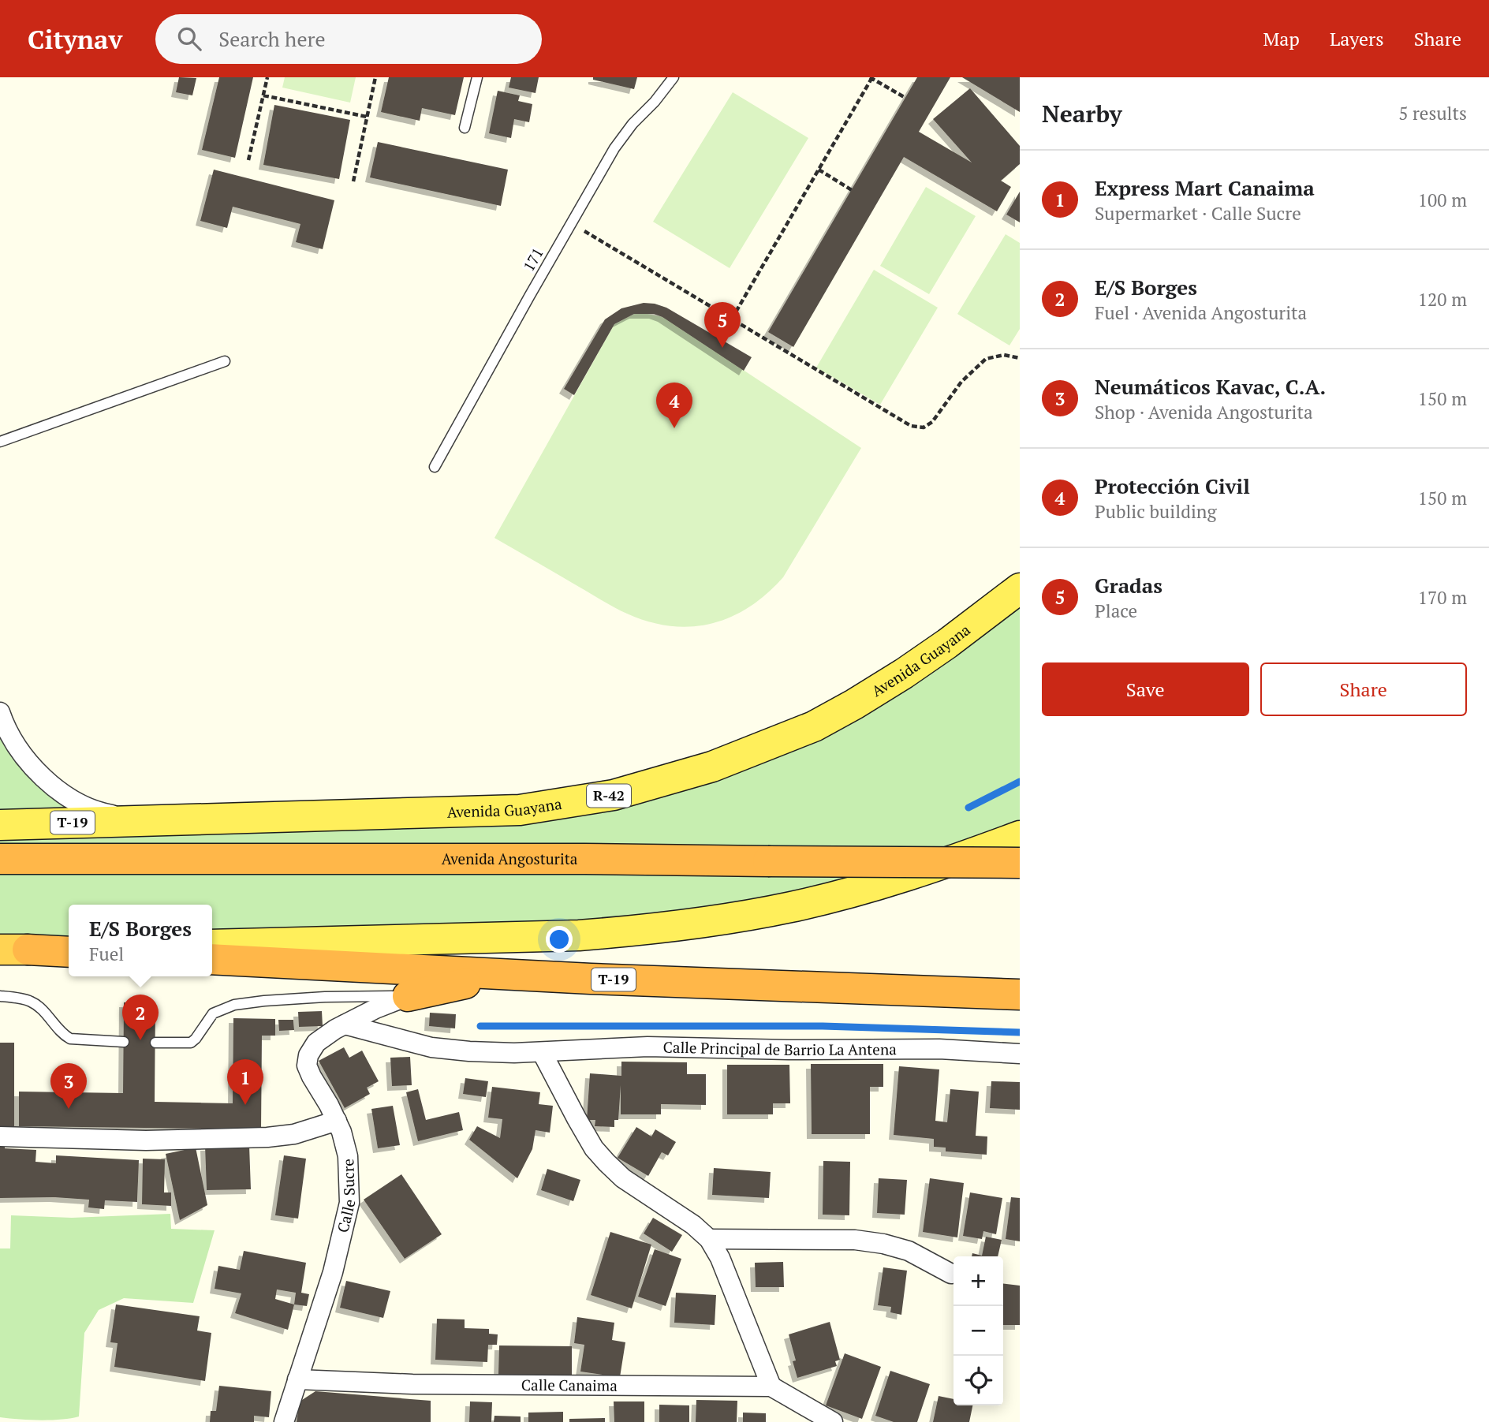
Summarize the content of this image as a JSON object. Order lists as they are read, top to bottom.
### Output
{
  "streets": {
    "highway": ["T-19", "Avenida Angosturita"],
    "main road": ["Avenida Guayana", "R-42"],
    "street": ["Calle Principal de Barrio La Antena", "Calle Sucre", "Calle Canaima"],
    "lane": ["171"]
  },
  "crossings": [
    ["T-19", "Calle Sucre"],
    ["Calle Principal de Barrio La Antena", "Calle Sucre"],
    ["Calle Sucre", "Calle Canaima"]
  ],
  "page": {
    "header": "Citynav",
    "search": "Search here",
    "nav": ["Map", "Layers", "Share"],
    "heading": ["Nearby", "5 results"],
    "list": [
      {
        "mark": "1",
        "name": "Express Mart Canaima",
        "note": "Supermarket · Calle Sucre",
        "value": "100 m"
      },
      {
        "mark": "2",
        "name": "E/S Borges",
        "note": "Fuel · Avenida Angosturita",
        "value": "120 m"
      },
      {
        "mark": "3",
        "name": "Neumáticos Kavac, C.A.",
        "note": "Shop · Avenida Angosturita",
        "value": "150 m"
      },
      {
        "mark": "4",
        "name": "Protección Civil",
        "note": "Public building",
        "value": "150 m"
      },
      {
        "mark": "5",
        "name": "Gradas",
        "note": "Place",
        "value": "170 m"
      }
    ],
    "pins": [
      "5",
      "4",
      "2",
      "1",
      "3"
    ],
    "buttons": ["Save", "Share"],
    "popup": ["E/S Borges", "Fuel"],
    "map_buttons": ["+", "−"]
  }
}
